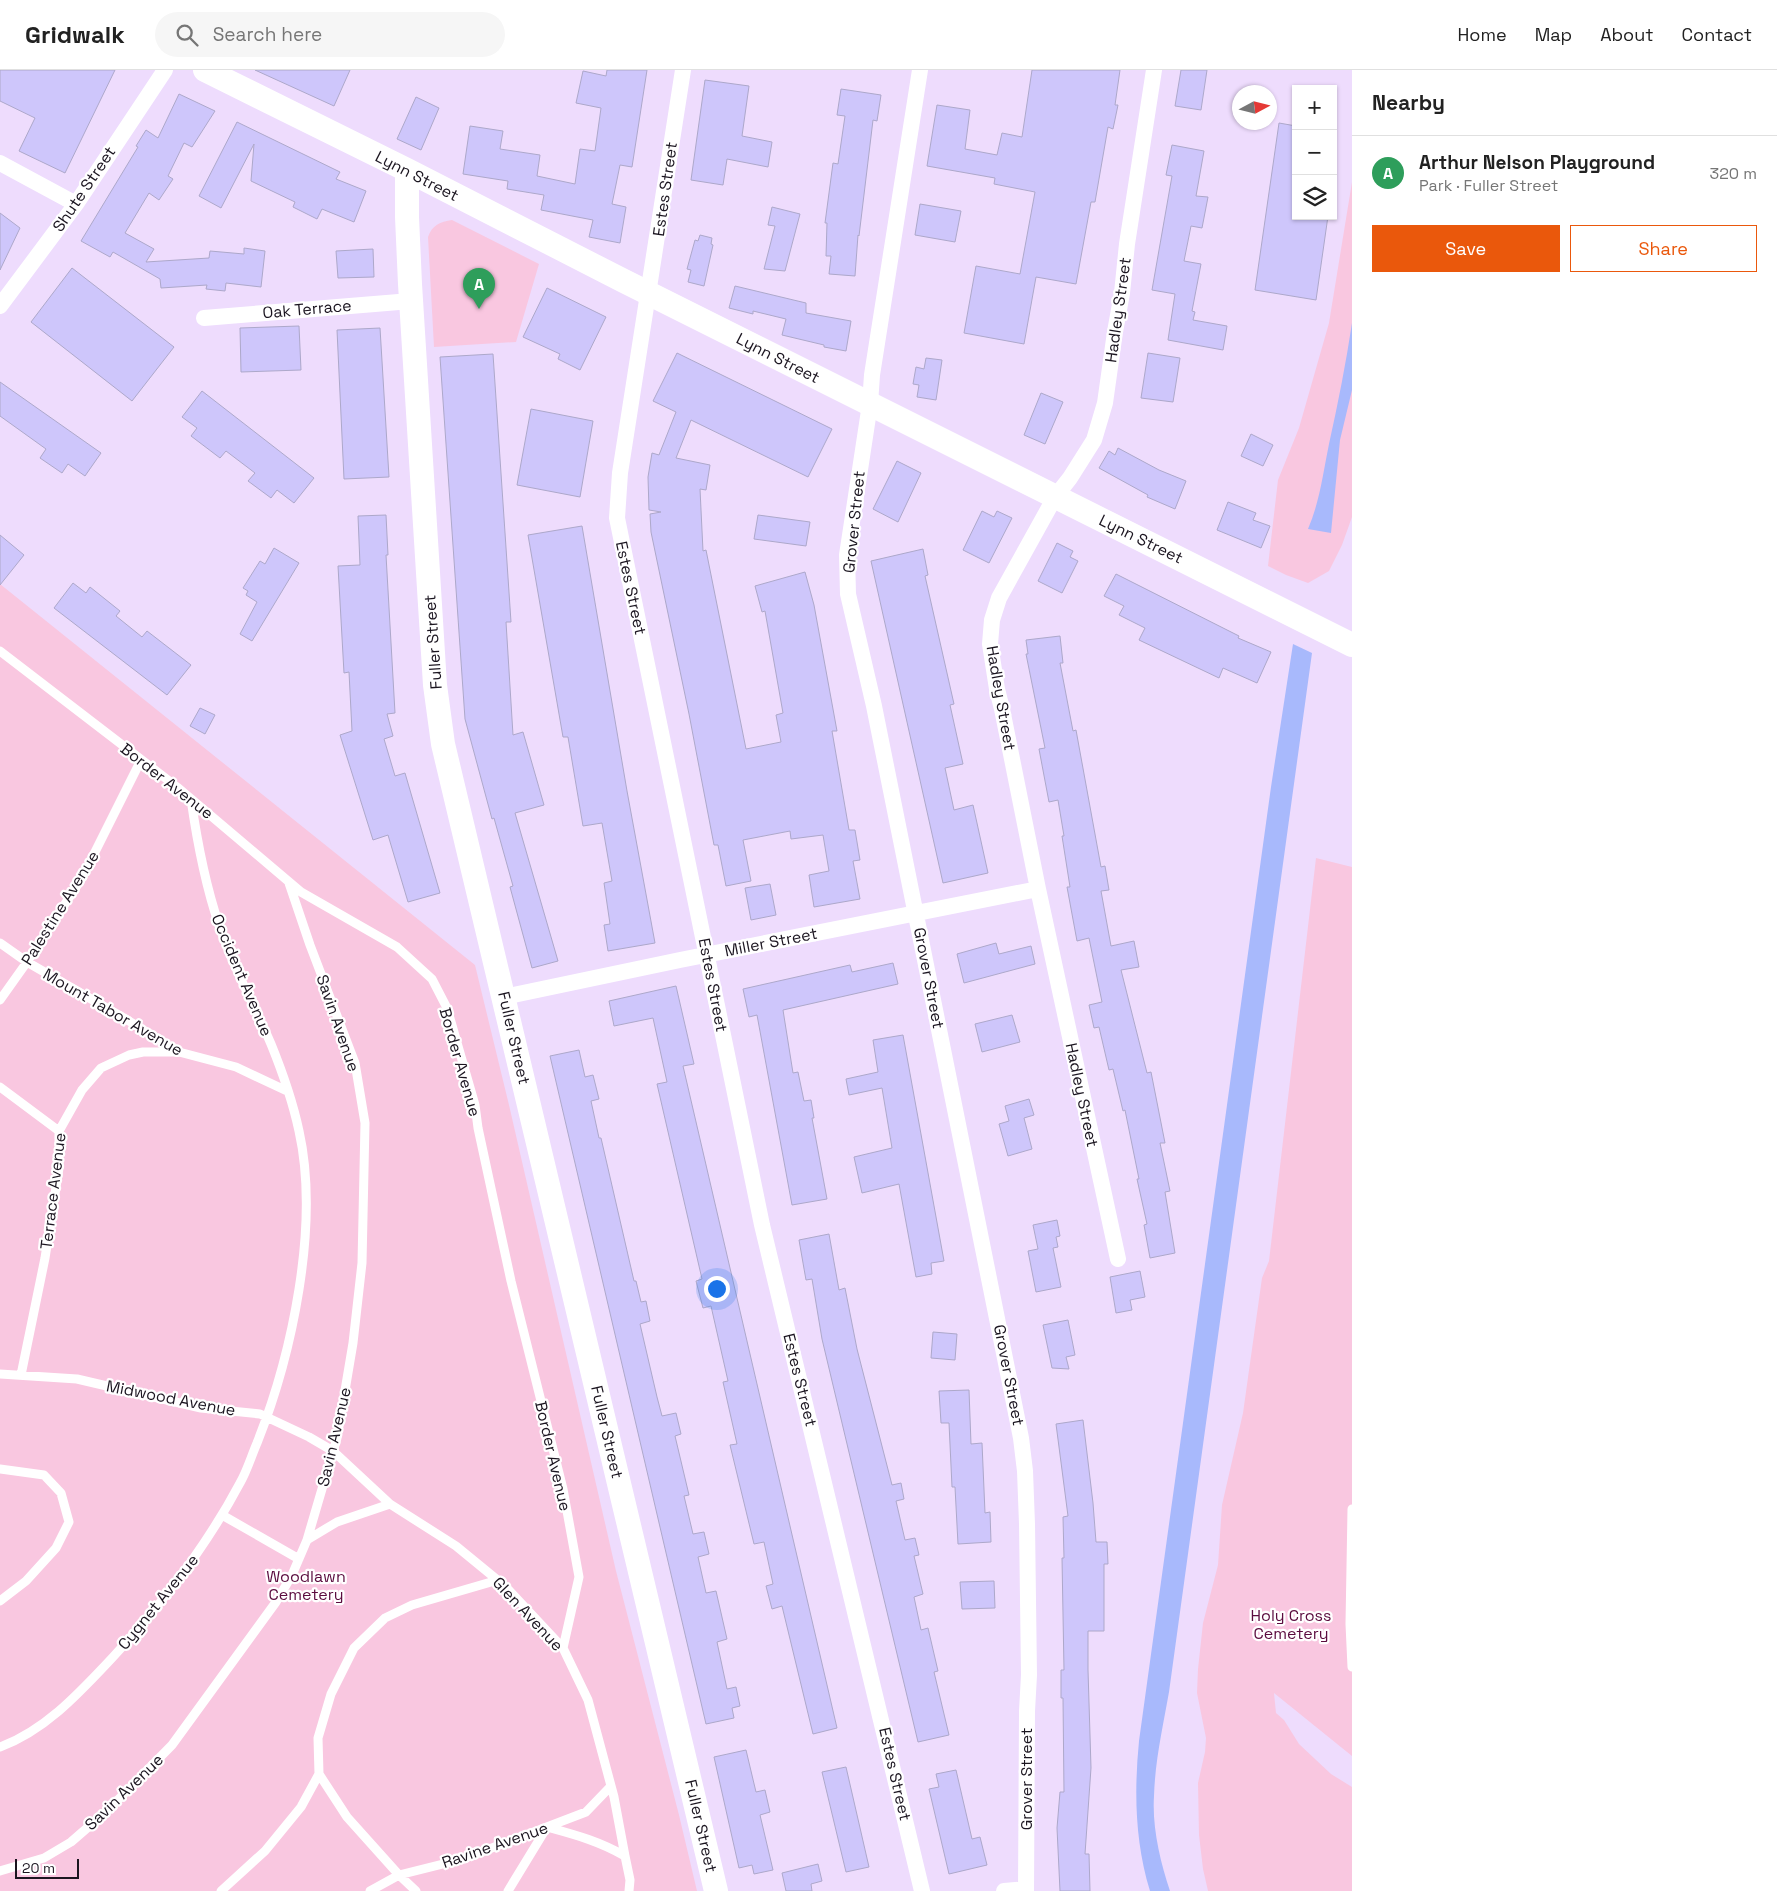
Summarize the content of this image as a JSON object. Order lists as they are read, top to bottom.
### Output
{
  "streets": {
    "street": [
      "Lynn Street",
      "Shute Street",
      "Estes Street",
      "Oak Terrace",
      "Hadley Street",
      "Grover Street",
      "Fuller Street",
      "Miller Street"
    ],
    "lane": [
      "Border Avenue",
      "Palestine Avenue",
      "Occident Avenue",
      "Mount Tabor Avenue",
      "Savin Avenue",
      "Terrace Avenue",
      "Midwood Avenue",
      "Cygnet Avenue",
      "Glen Avenue",
      "Ravine Avenue"
    ]
  },
  "crossings": [
    ["Lynn Street", "Estes Street"],
    ["Lynn Street", "Hadley Street"],
    ["Lynn Street", "Grover Street"],
    ["Lynn Street", "Fuller Street"],
    ["Estes Street", "Miller Street"],
    ["Oak Terrace", "Fuller Street"],
    ["Hadley Street", "Miller Street"],
    ["Grover Street", "Miller Street"],
    ["Fuller Street", "Miller Street"],
    ["Border Avenue", "Palestine Avenue"],
    ["Border Avenue", "Occident Avenue"],
    ["Border Avenue", "Savin Avenue"],
    ["Border Avenue", "Glen Avenue"],
    ["Palestine Avenue", "Mount Tabor Avenue"],
    ["Occident Avenue", "Mount Tabor Avenue"],
    ["Mount Tabor Avenue", "Terrace Avenue"],
    ["Savin Avenue", "Midwood Avenue"],
    ["Savin Avenue", "Glen Avenue"],
    ["Terrace Avenue", "Midwood Avenue"],
    ["Midwood Avenue", "Cygnet Avenue"],
    ["Midwood Avenue", "Glen Avenue"],
    ["Glen Avenue", "Ravine Avenue"]
  ],
  "parks": ["Woodlawn Cemetery", "Holy Cross Cemetery"],
  "scale_bar": "20 m",
  "north": "right",
  "page": {
    "header": "Gridwalk",
    "search": "Search here",
    "nav": [
      "Home",
      "Map",
      "About",
      "Contact"
    ],
    "heading": "Nearby",
    "map_buttons": ["+", "−"],
    "list": [
      {
        "mark": "A",
        "name": "Arthur Nelson Playground",
        "note": "Park · Fuller Street",
        "value": "320 m"
      }
    ],
    "buttons": ["Save", "Share"],
    "pins": "A",
    "scale": "20 m"
  }
}
